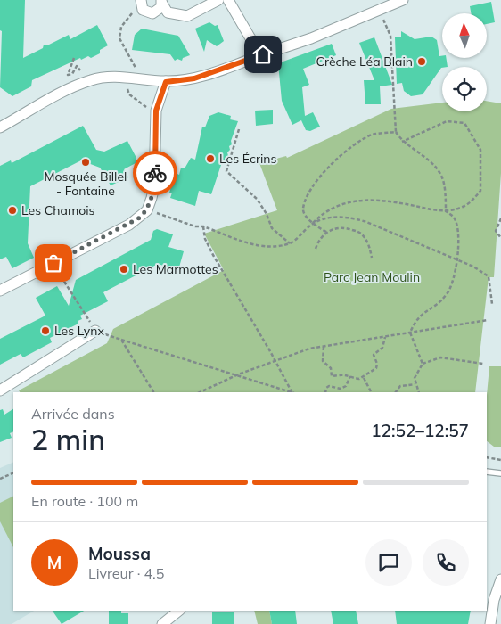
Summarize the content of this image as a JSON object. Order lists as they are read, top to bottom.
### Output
{
  "parks": ["Parc Jean Moulin"],
  "places": [
    "Crèche Léa Blain",
    "Les Écrins",
    "Mosquée Billel - Fontaine",
    "Les Chamois",
    "Les Marmottes",
    "Les Lynx"
  ],
  "north": "top",
  "page": {
    "heading": ["2 min", "Arrivée dans", "12:52–12:57"],
    "panel": ["Moussa", "Livreur · 4.5"],
    "bar": "En route · 100 m",
    "round": "M"
  }
}
